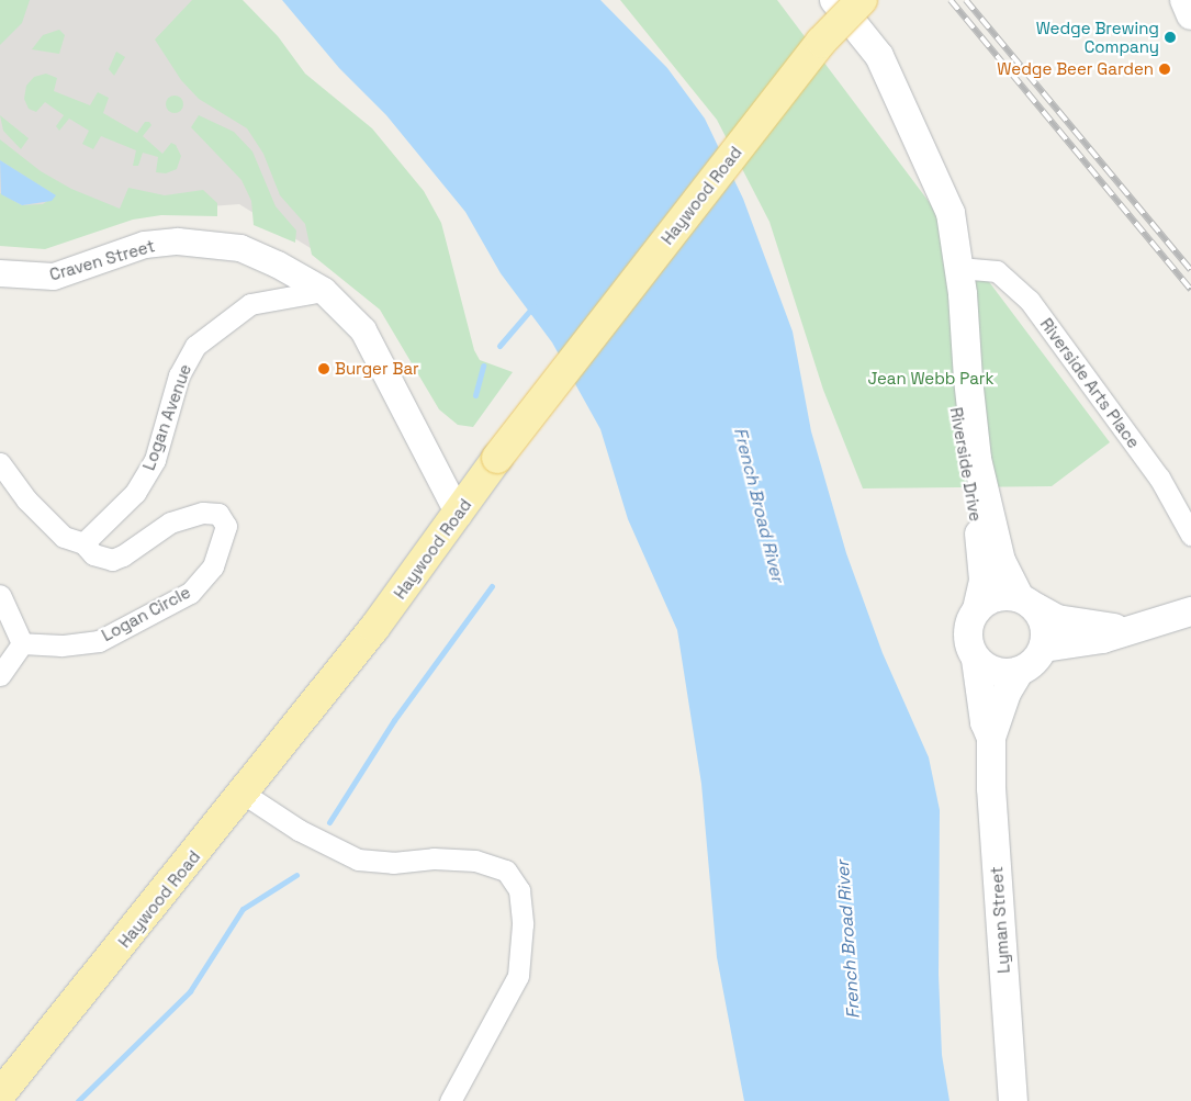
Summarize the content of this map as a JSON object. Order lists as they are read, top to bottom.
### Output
{
  "streets": {
    "main road": ["Haywood Road", "Riverside Drive", "Lyman Street"],
    "street": [
      "Craven Street",
      "Riverside Arts Place",
      "Logan Avenue",
      "Logan Circle"
    ]
  },
  "crossings": [
    ["Haywood Road", "Craven Street"],
    ["Craven Street", "Logan Avenue"],
    ["Riverside Arts Place", "Riverside Drive"],
    ["Logan Avenue", "Logan Circle"],
    ["Riverside Drive", "Lyman Street"]
  ],
  "water": ["French Broad River"],
  "parks": ["Jean Webb Park"],
  "places": ["Wedge Brewing Company", "Wedge Beer Garden", "Burger Bar"]
}
